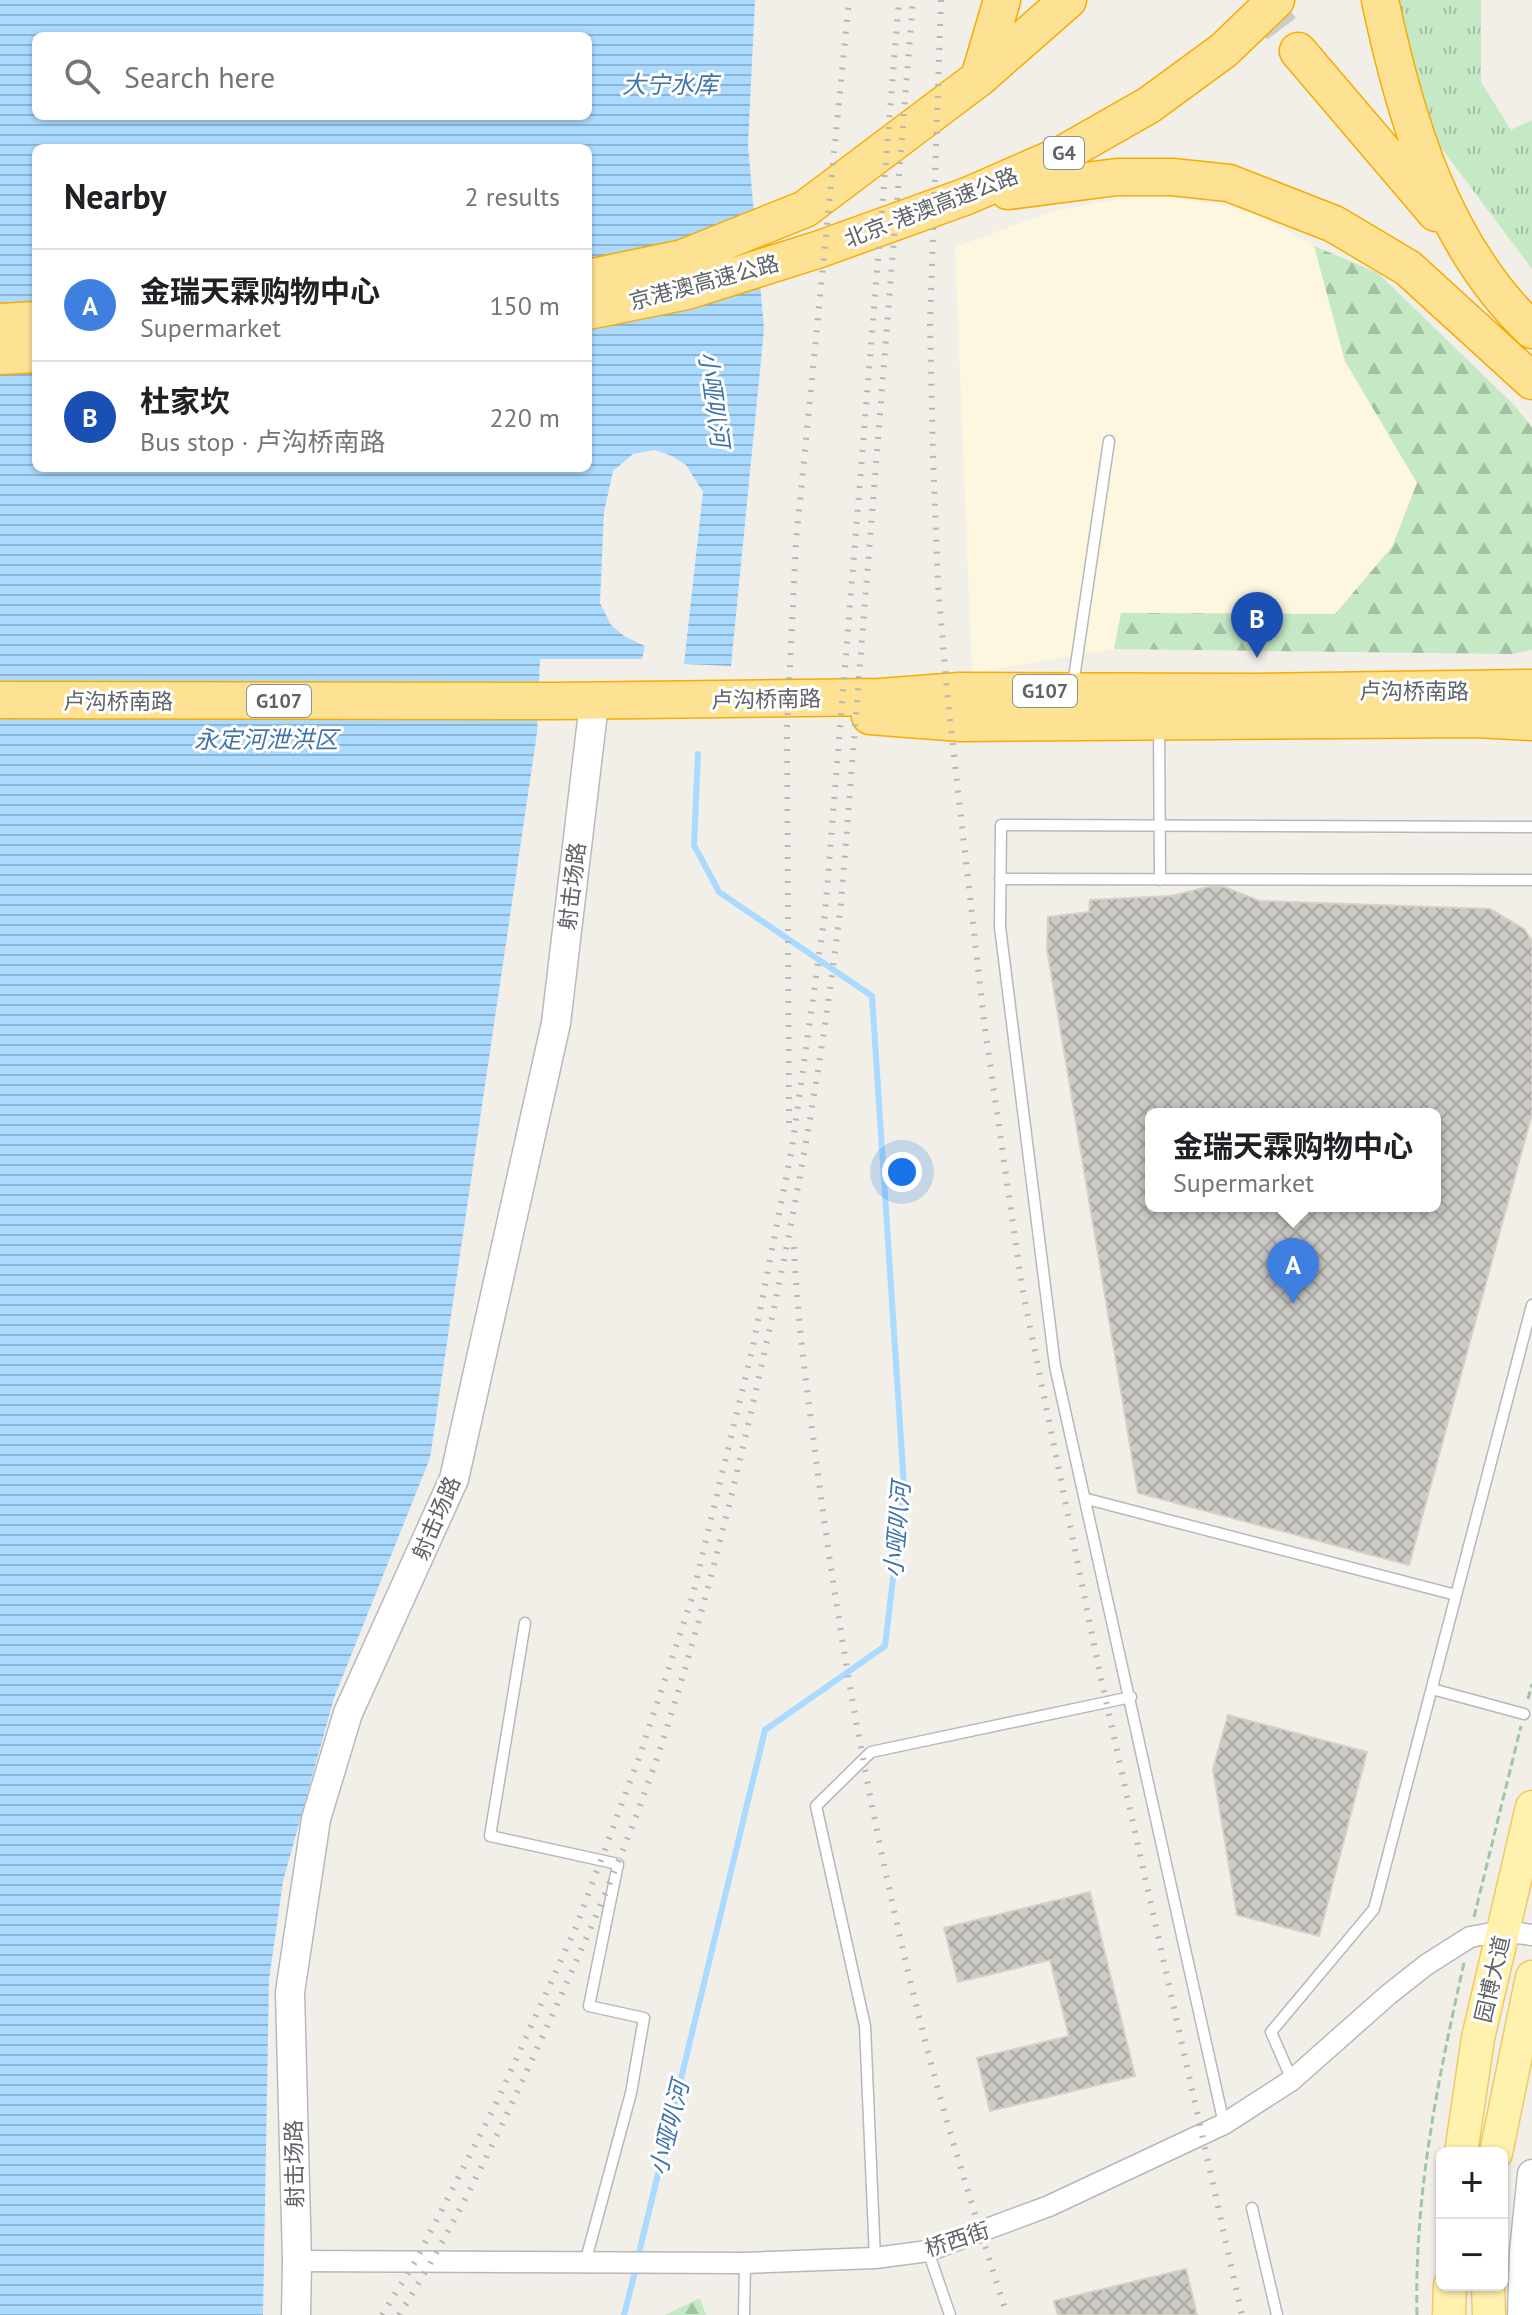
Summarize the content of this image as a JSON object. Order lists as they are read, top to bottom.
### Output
{
  "streets": {
    "highway": [
      "G4",
      "北京-港澳高速公路",
      "京港澳高速公路",
      "G107",
      "卢沟桥南路"
    ],
    "main road": ["园博大道"],
    "street": ["射击场路", "桥西街"]
  },
  "crossings": [
    ["北京-港澳高速公路", "京港澳高速公路"],
    ["卢沟桥南路", "射击场路"],
    ["射击场路", "桥西街"],
    ["园博大道", "桥西街"]
  ],
  "water": ["大宁水库", "小哑叭河", "永定河泄洪区"],
  "page": {
    "search": "Search here",
    "heading": ["Nearby", "2 results"],
    "list": [
      {
        "mark": "A",
        "name": "金瑞天霖购物中心",
        "note": "Supermarket",
        "value": "150 m"
      },
      {
        "mark": "B",
        "name": "杜家坎",
        "note": "Bus stop · 卢沟桥南路",
        "value": "220 m"
      }
    ],
    "pins": ["B", "A"],
    "popup": ["金瑞天霖购物中心", "Supermarket"],
    "map_buttons": ["+", "−"]
  }
}
